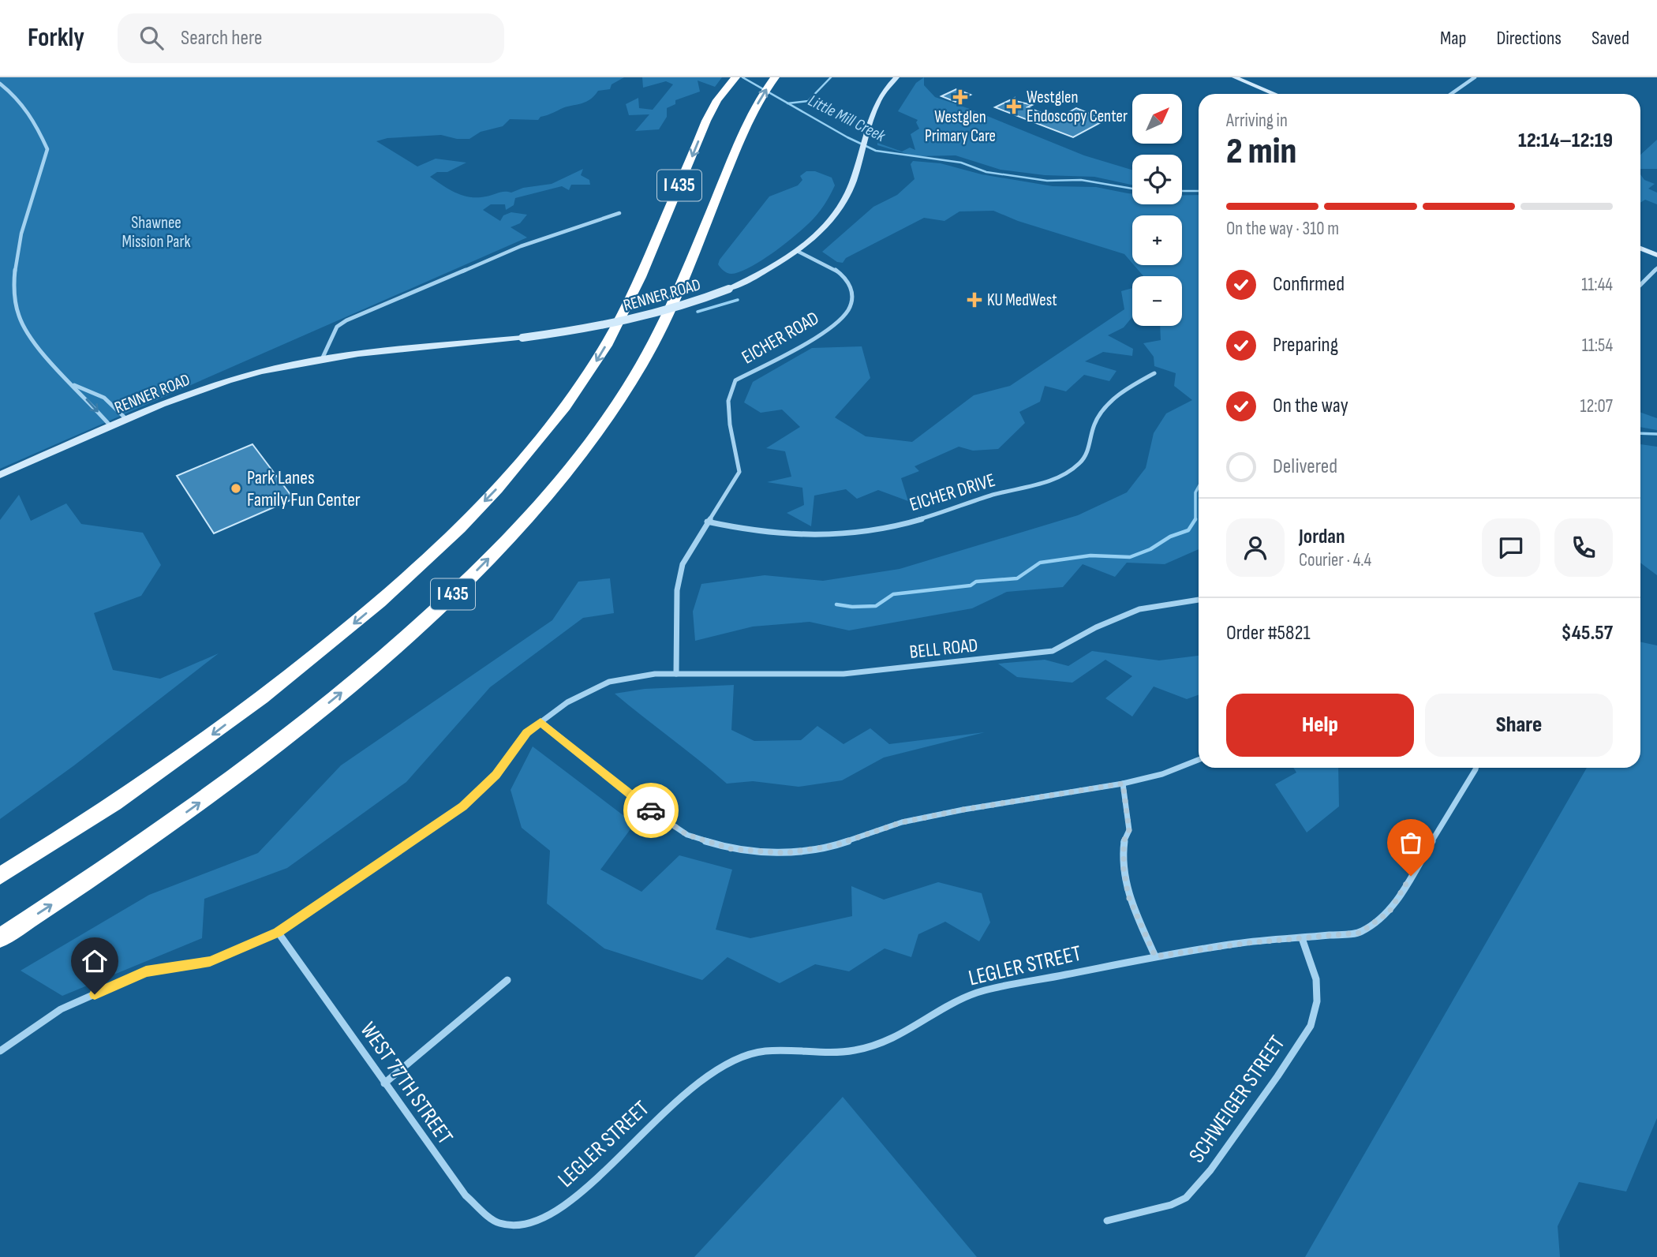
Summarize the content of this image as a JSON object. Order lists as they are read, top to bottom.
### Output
{
  "streets": {
    "highway": ["I 435"],
    "main road": ["RENNER ROAD"],
    "street": [
      "EICHER ROAD",
      "EICHER DRIVE",
      "BELL ROAD",
      "LEGLER STREET",
      "WEST 77TH STREET",
      "SCHWEIGER STREET"
    ]
  },
  "crossings": [
    ["RENNER ROAD", "EICHER ROAD"],
    ["EICHER ROAD", "EICHER DRIVE"],
    ["EICHER ROAD", "BELL ROAD"],
    ["BELL ROAD", "WEST 77TH STREET"],
    ["LEGLER STREET", "WEST 77TH STREET"],
    ["LEGLER STREET", "SCHWEIGER STREET"]
  ],
  "water": ["Little Mill Creek"],
  "parks": ["Shawnee Mission Park"],
  "places": {
    "health": ["Westglen Primary Care", "Westglen Endoscopy Center", "KU MedWest"],
    "other": ["Park Lanes Family Fun Center"]
  },
  "north": "top right",
  "page": {
    "header": "Forkly",
    "search": "Search here",
    "nav": ["Map", "Directions", "Saved"],
    "map_buttons": ["+", "−"],
    "heading": ["2 min", "Arriving in", "12:14–12:19"],
    "panel": [
      "Jordan",
      "Courier · 4.4",
      "Order #5821",
      "$45.57"
    ],
    "bar": "On the way · 310 m",
    "list": [
      ["Confirmed", "11:44"],
      ["Preparing", "11:54"],
      ["On the way", "12:07"],
      "Delivered"
    ],
    "buttons": ["Help", "Share"]
  }
}
